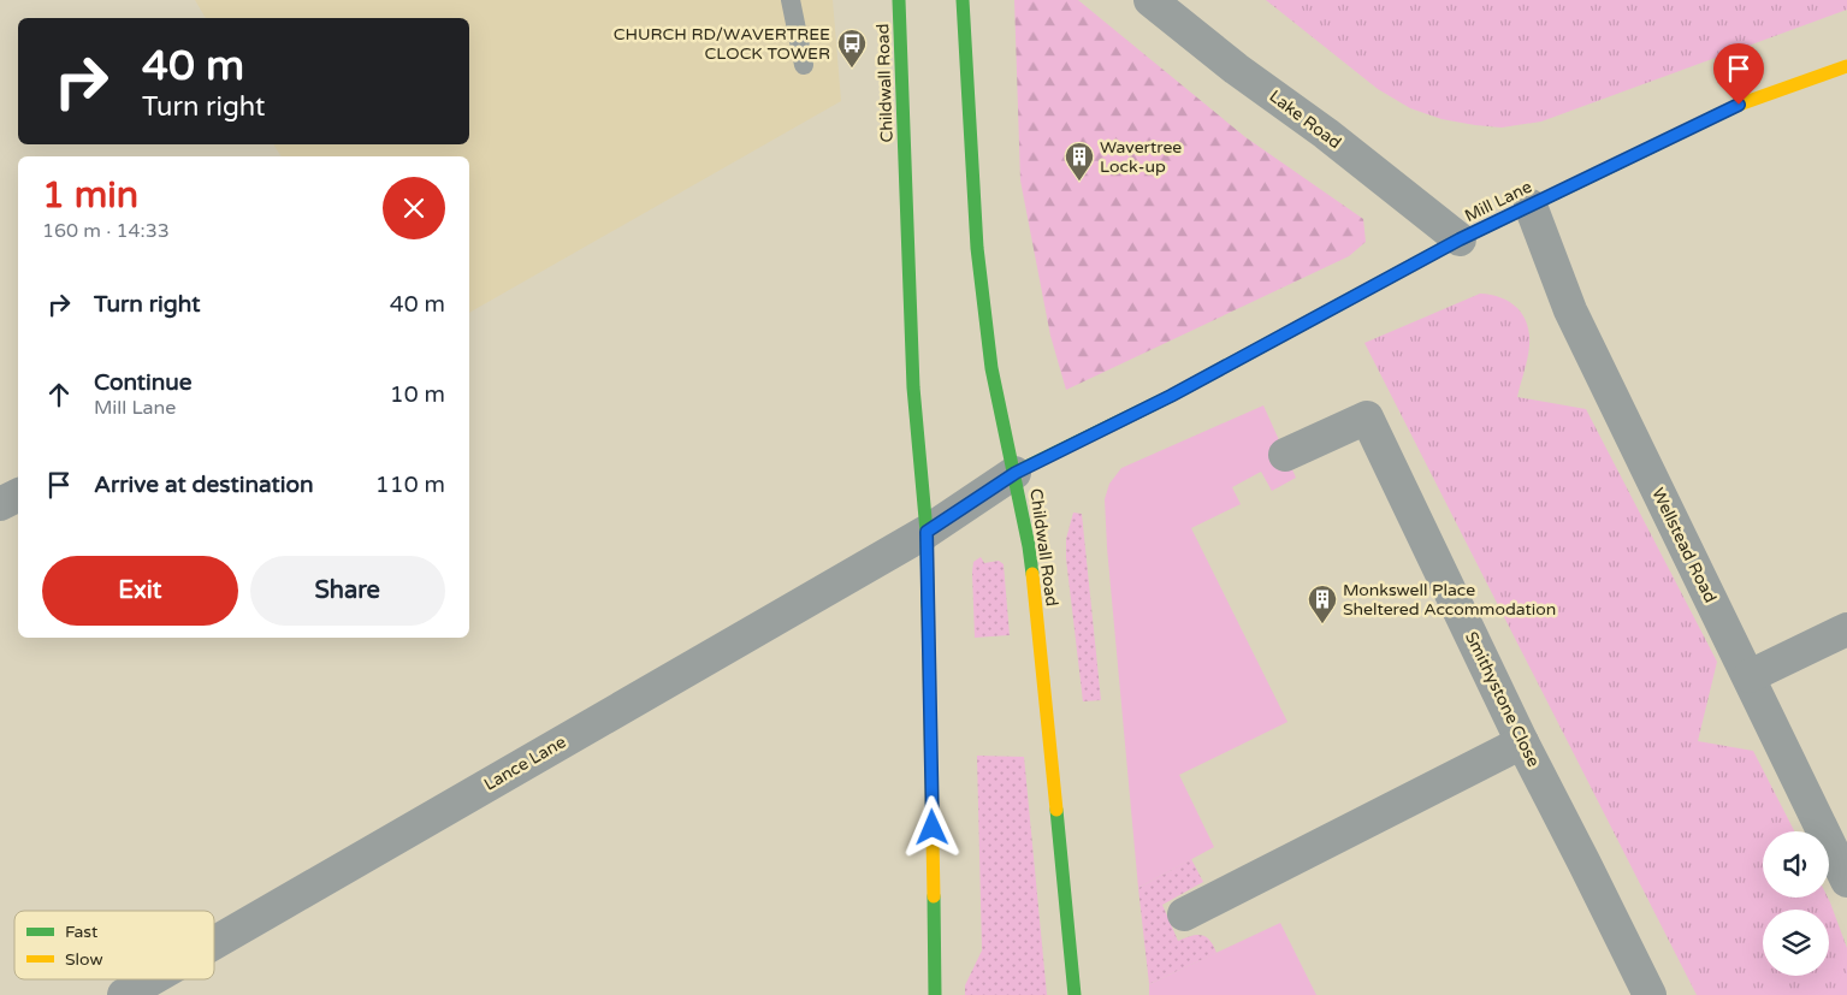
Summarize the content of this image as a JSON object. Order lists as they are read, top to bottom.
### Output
{
  "streets": {
    "main road": ["Childwall Road", "Mill Lane"],
    "street": [
      "Lake Road",
      "Wellstead Road",
      "Smithystone Close",
      "Lance Lane"
    ]
  },
  "crossings": [
    ["Childwall Road", "Mill Lane"],
    ["Childwall Road", "Lance Lane"],
    ["Lake Road", "Mill Lane"],
    ["Mill Lane", "Wellstead Road"],
    ["Mill Lane", "Lance Lane"]
  ],
  "places": {
    "bus stop": ["CHURCH RD/WAVERTREE CLOCK TOWER"],
    "building": ["Wavertree Lock-up", "Monkswell Place Sheltered Accommodation"]
  },
  "legend": ["Fast", "Slow"],
  "page": {
    "turn": ["40 m", "Turn right"],
    "heading": ["1 min", "160 m · 14:33"],
    "list": [
      {
        "name": "Turn right",
        "value": "40 m"
      },
      {
        "name": "Continue",
        "note": "Mill Lane",
        "value": "10 m"
      },
      {
        "name": "Arrive at destination",
        "value": "110 m"
      }
    ],
    "buttons": ["Exit", "Share"]
  }
}
